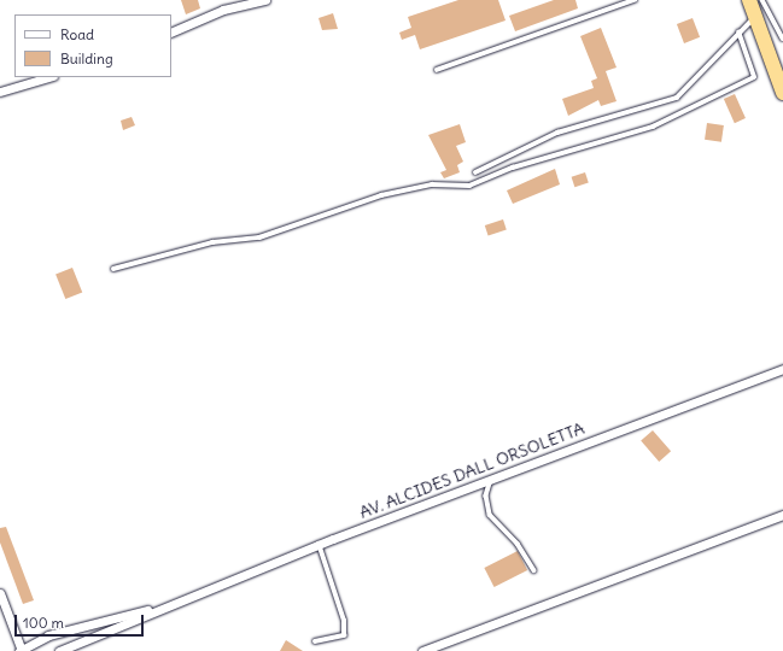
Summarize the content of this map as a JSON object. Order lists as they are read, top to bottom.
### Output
{
  "streets": {
    "street": ["AV. ALCIDES DALL ORSOLETTA"]
  },
  "legend": ["Road", "Building"],
  "scale_bar": "100 m"
}
